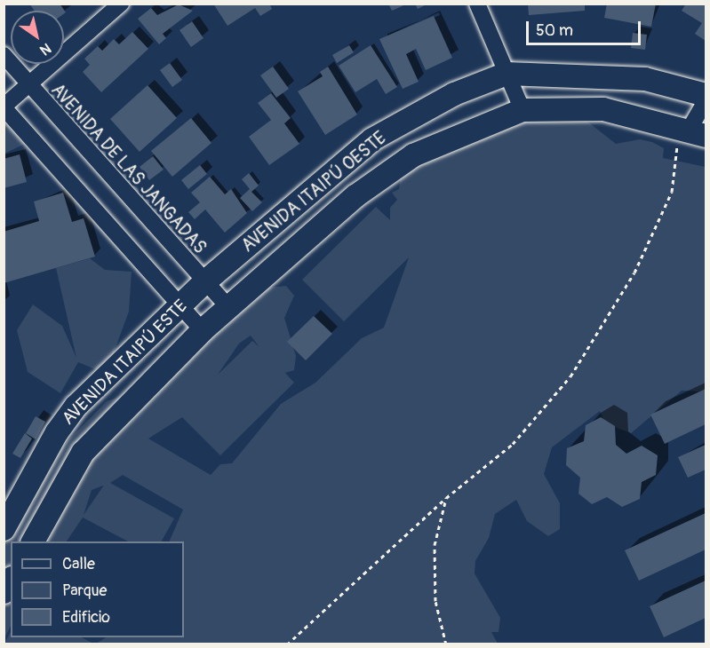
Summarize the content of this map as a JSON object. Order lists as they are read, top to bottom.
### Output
{
  "streets": {
    "street": ["AVENIDA DE LAS JANGADAS", "AVENIDA ITAIPÚ OESTE", "AVENIDA ITAIPÚ ESTE"]
  },
  "crossings": [
    ["AVENIDA DE LAS JANGADAS", "AVENIDA ITAIPÚ OESTE"],
    ["AVENIDA DE LAS JANGADAS", "AVENIDA ITAIPÚ ESTE"],
    ["AVENIDA ITAIPÚ OESTE", "AVENIDA ITAIPÚ ESTE"]
  ],
  "legend": ["Calle", "Parque", "Edificio"],
  "scale_bar": "50 m",
  "north": "bottom right"
}
